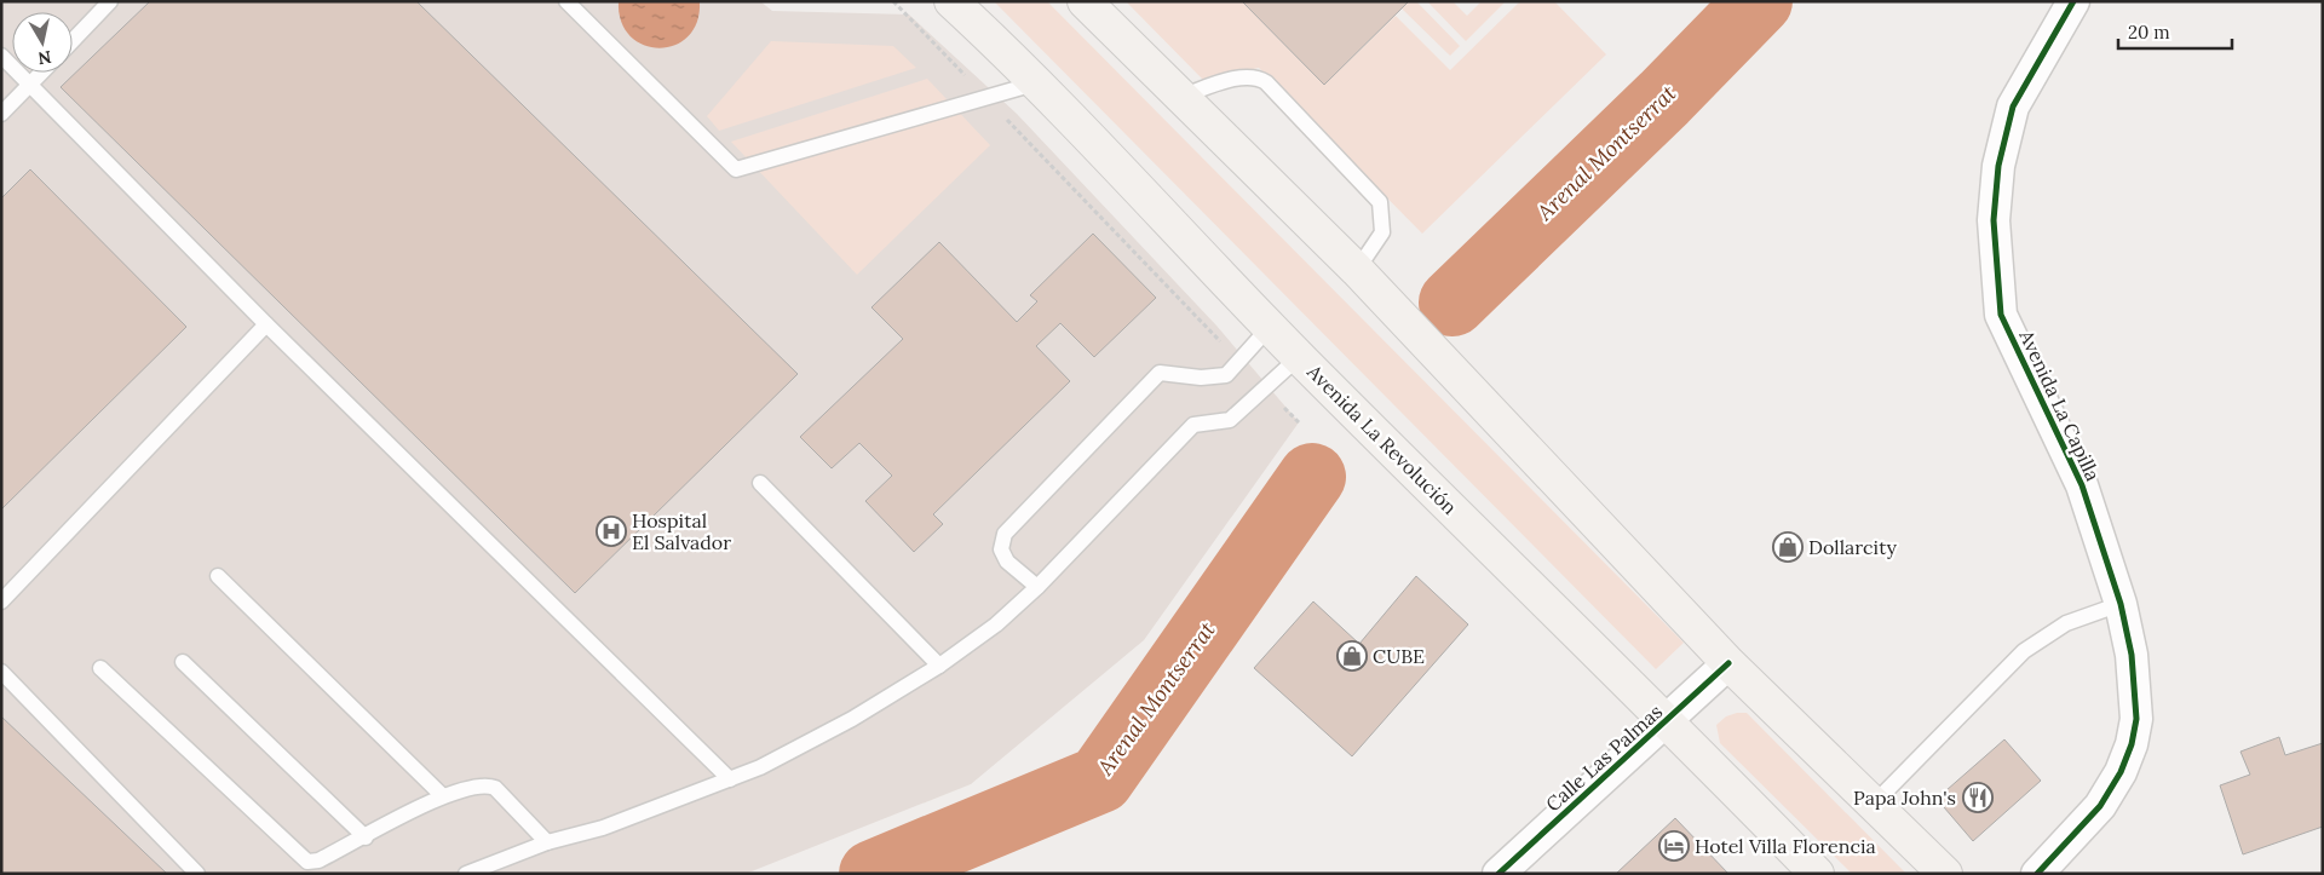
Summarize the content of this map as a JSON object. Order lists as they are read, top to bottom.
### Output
{
  "streets": {
    "main road": ["Avenida La Revolución"],
    "street": ["Avenida La Capilla", "Calle Las Palmas"]
  },
  "crossings": [
    ["Avenida La Revolución", "Calle Las Palmas"]
  ],
  "water": ["Arenal Montserrat"],
  "places": {
    "hospital": ["Hospital El Salvador"],
    "shop": ["Dollarcity", "CUBE"],
    "restaurant": ["Papa John's"],
    "hotel": ["Hotel Villa Florencia"]
  },
  "scale_bar": "20 m",
  "north": "bottom"
}
